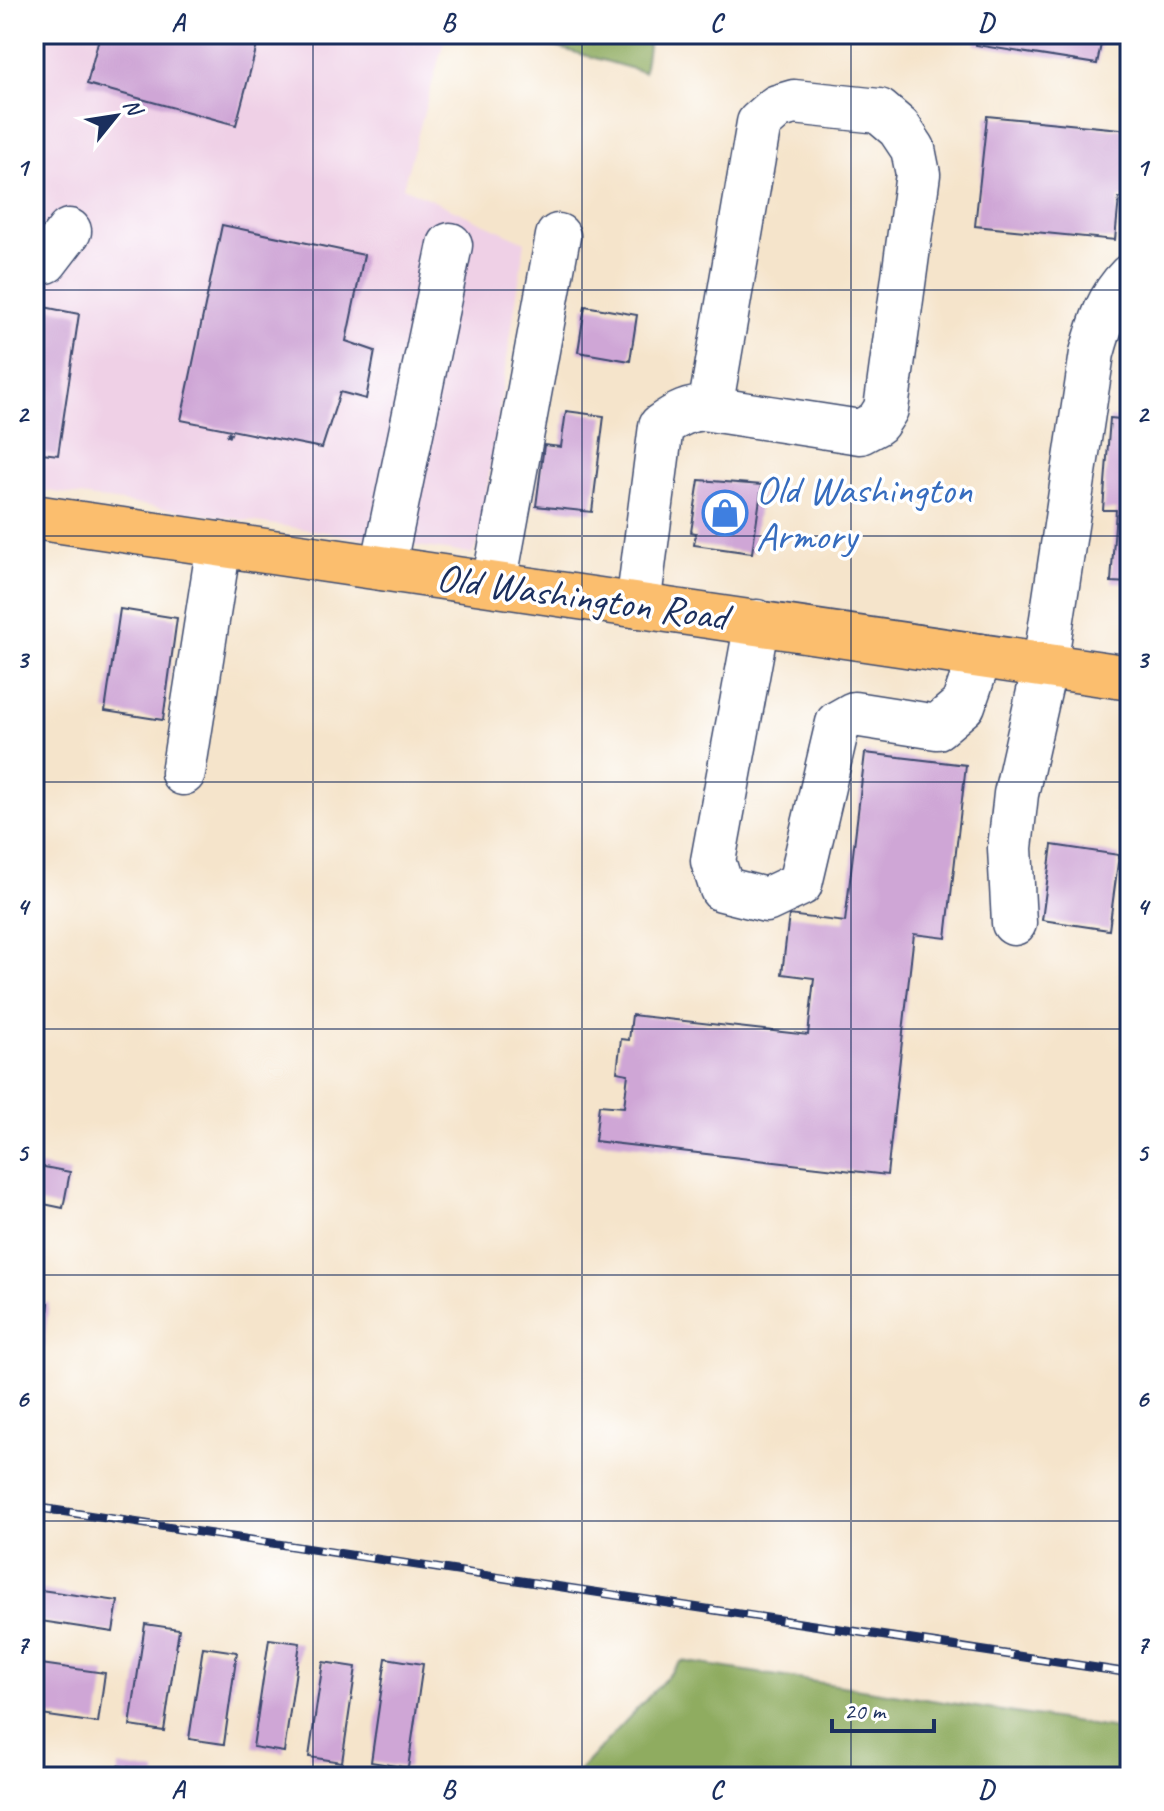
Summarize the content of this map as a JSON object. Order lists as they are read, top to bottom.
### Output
{
  "streets": {
    "main road": ["Old Washington Road"]
  },
  "places": {
    "shop": ["Old Washington Armory"]
  },
  "scale_bar": "20 m",
  "north": "top right",
  "grid": {
    "columns": [
      "A",
      "B",
      "C",
      "D"
    ],
    "rows": [
      "1",
      "2",
      "3",
      "4",
      "5",
      "6",
      "7"
    ]
  }
}
